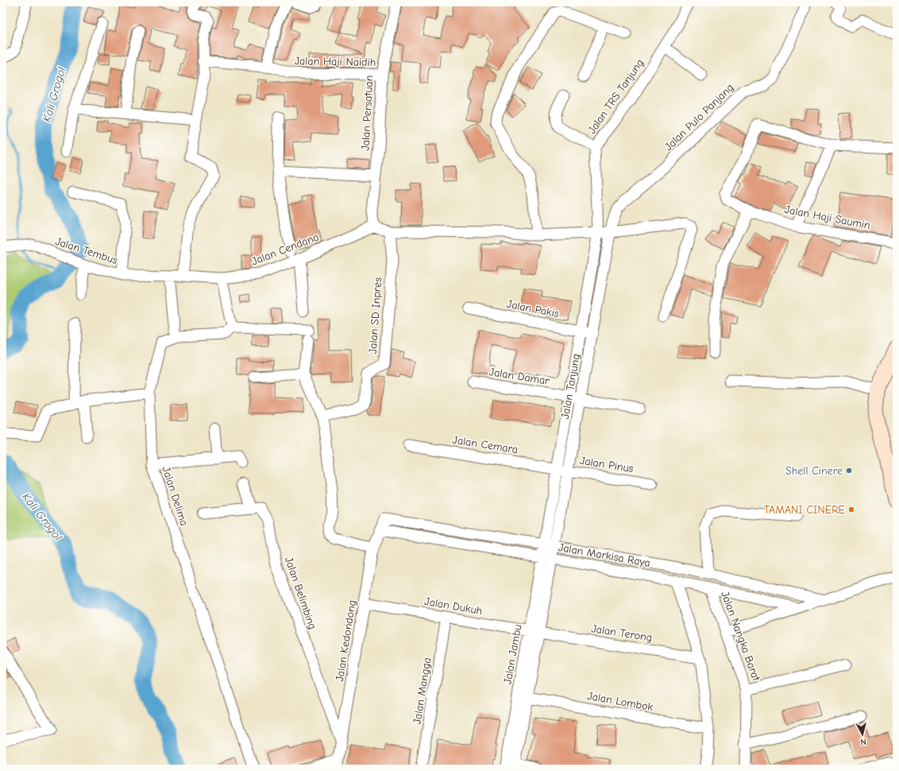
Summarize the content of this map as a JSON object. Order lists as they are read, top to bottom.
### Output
{
  "streets": {
    "street": [
      "Jalan Haji Naidih",
      "Jalan TRS Tanjung",
      "Jalan Persatuan",
      "Jalan Pulo Panjang",
      "Jalan Haji Saumin",
      "Jalan Cendana",
      "Jalan Tembus",
      "Jalan Pakis",
      "Jalan SD Inpres",
      "Jalan Damar",
      "Jalan Tanjung",
      "Jalan Cemara",
      "Jalan Pinus",
      "Jalan Delima",
      "Jalan Markisa Raya",
      "Jalan Belimbing",
      "Jalan Dukuh",
      "Jalan Terong",
      "Jalan Nangka Barat",
      "Jalan Kedondong",
      "Jalan Jambu",
      "Jalan Mangga",
      "Jalan Lombok"
    ]
  },
  "crossings": [
    ["Jalan Haji Naidih", "Jalan Persatuan"],
    ["Jalan TRS Tanjung", "Jalan Tanjung"],
    ["Jalan Persatuan", "Jalan Cendana"],
    ["Jalan Pulo Panjang", "Jalan Tanjung"],
    ["Jalan Cendana", "Jalan Tembus"],
    ["Jalan Pakis", "Jalan Tanjung"],
    ["Jalan Damar", "Jalan Tanjung"],
    ["Jalan Tanjung", "Jalan Cemara"],
    ["Jalan Tanjung", "Jalan Pinus"],
    ["Jalan Tanjung", "Jalan Markisa Raya"],
    ["Jalan Tanjung", "Jalan Jambu"],
    ["Jalan Cemara", "Jalan Pinus"],
    ["Jalan Markisa Raya", "Jalan Nangka Barat"],
    ["Jalan Markisa Raya", "Jalan Kedondong"],
    ["Jalan Markisa Raya", "Jalan Jambu"],
    ["Jalan Belimbing", "Jalan Kedondong"],
    ["Jalan Dukuh", "Jalan Terong"],
    ["Jalan Dukuh", "Jalan Kedondong"],
    ["Jalan Dukuh", "Jalan Jambu"],
    ["Jalan Dukuh", "Jalan Mangga"],
    ["Jalan Terong", "Jalan Jambu"],
    ["Jalan Jambu", "Jalan Lombok"]
  ],
  "water": ["Kali Grogol"],
  "places": ["Shell Cinere", "TAMANI CINERE"],
  "north": "bottom"
}
